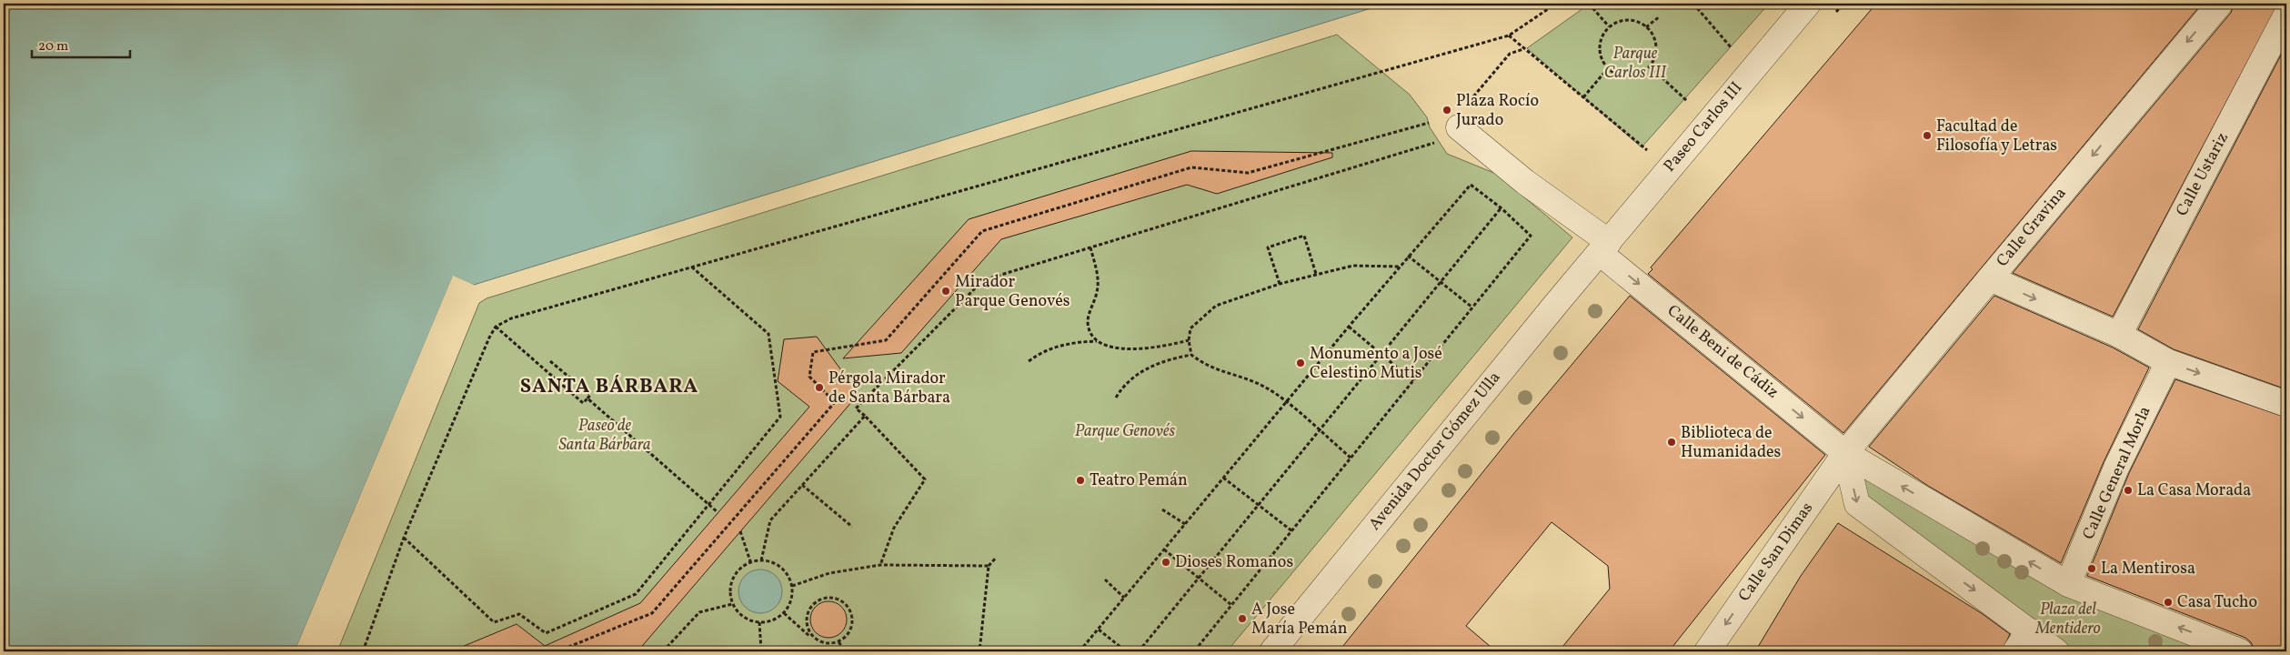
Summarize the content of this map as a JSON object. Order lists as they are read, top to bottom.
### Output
{
  "streets": {
    "street": [
      "Paseo Carlos III",
      "Calle Ustariz",
      "Calle Gravina",
      "Calle Beni de Cádiz",
      "Avenida Doctor Gómez Ulla",
      "Calle General Morla",
      "Calle San Dimas"
    ]
  },
  "crossings": [
    ["Paseo Carlos III", "Calle Beni de Cádiz"],
    ["Paseo Carlos III", "Avenida Doctor Gómez Ulla"],
    ["Calle Gravina", "Calle Beni de Cádiz"],
    ["Calle Gravina", "Calle San Dimas"],
    ["Calle Beni de Cádiz", "Avenida Doctor Gómez Ulla"],
    ["Calle Beni de Cádiz", "Calle San Dimas"]
  ],
  "one_way": ["Calle Gravina", "Calle Beni de Cádiz", "Calle San Dimas"],
  "districts": ["SANTA BÁRBARA"],
  "parks": [
    "Parque Carlos III",
    "Paseo de Santa Bárbara",
    "Parque Genovés",
    "Plaza del Mentidero"
  ],
  "places": [
    "Plaza Rocío Jurado",
    "Facultad de Filosofía y Letras",
    "Mirador Parque Genovés",
    "Monumento a José Celestino Mutis",
    "Pérgola Mirador de Santa Bárbara",
    "Biblioteca de Humanidades",
    "Teatro Pemán",
    "La Casa Morada",
    "Dioses Romanos",
    "La Mentirosa",
    "Casa Tucho",
    "A Jose María Pemán"
  ],
  "scale_bar": "20 m"
}
